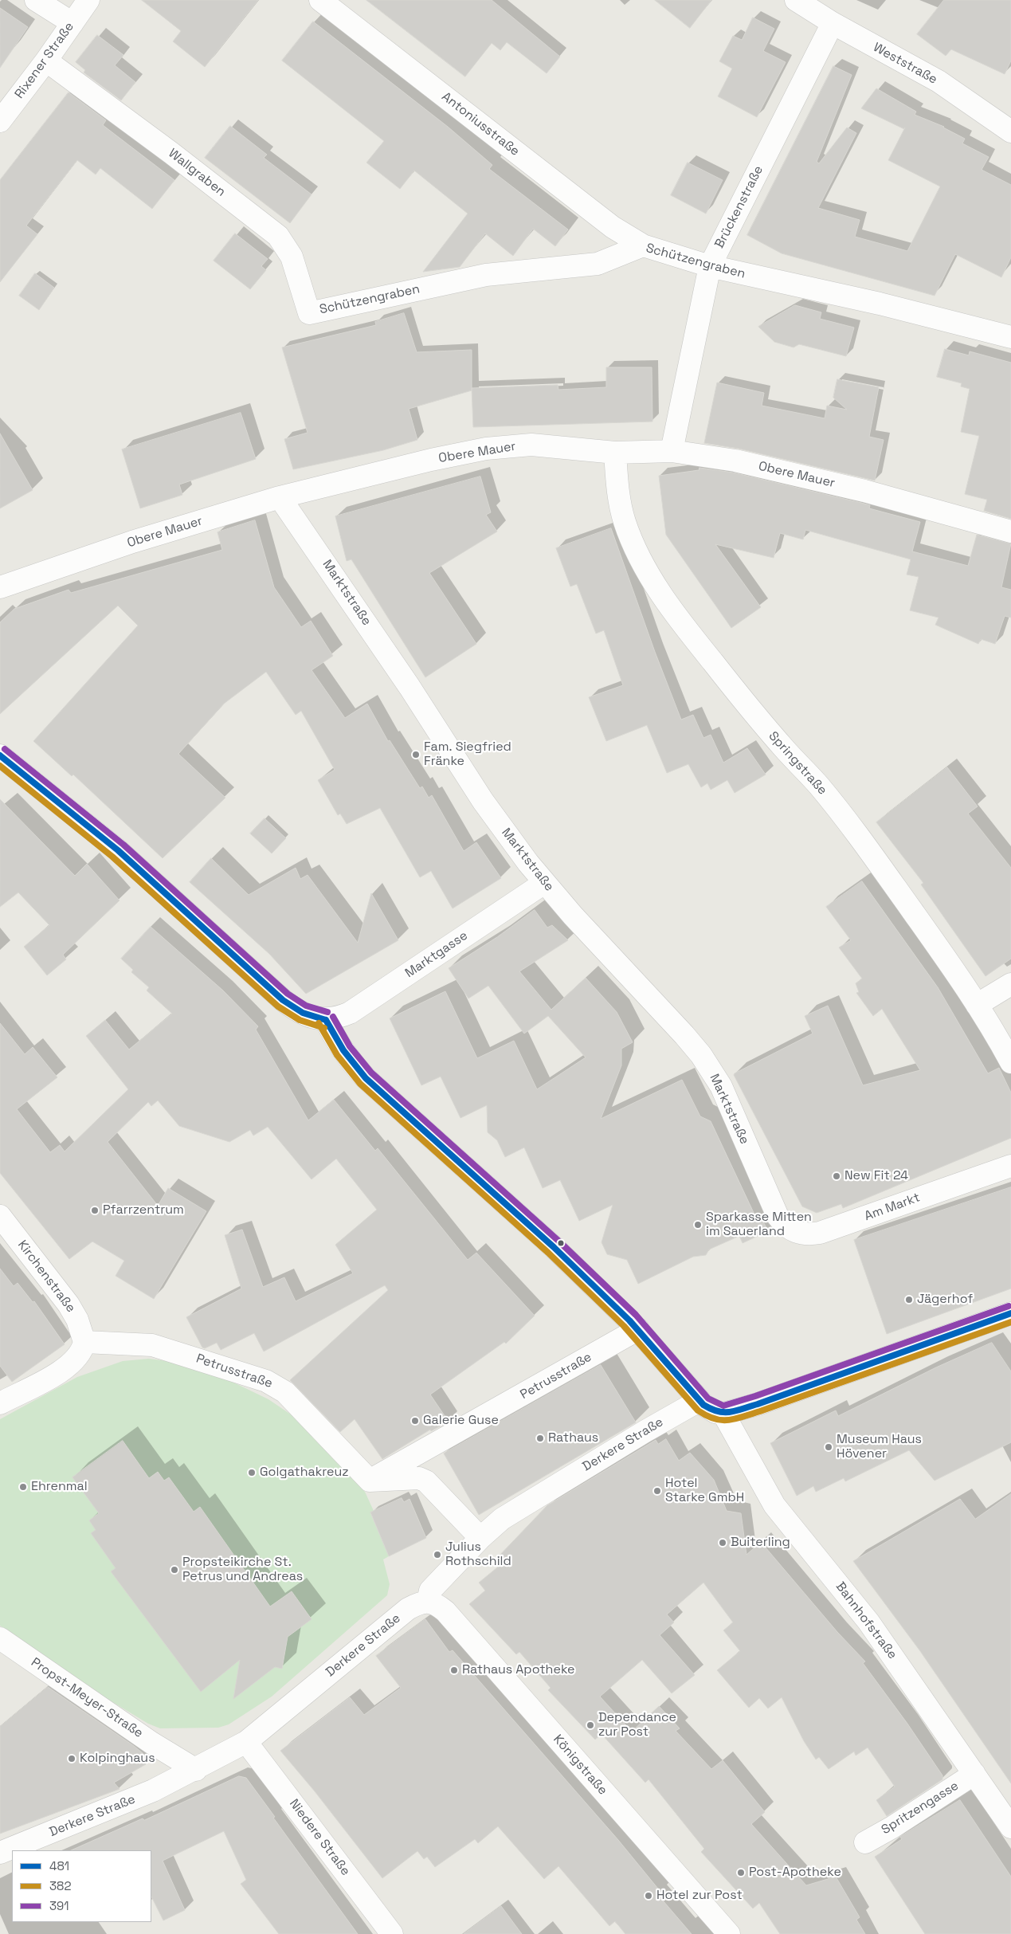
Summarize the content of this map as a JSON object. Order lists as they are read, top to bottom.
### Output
{
  "streets": {
    "street": [
      "Rixener Straße",
      "Weststraße",
      "Antoniusstraße",
      "Wallgraben",
      "Brückenstraße",
      "Schützengraben",
      "Obere Mauer",
      "Marktstraße",
      "Springstraße",
      "Marktgasse",
      "Am Markt",
      "Kirchenstraße",
      "Petrusstraße",
      "Derkere Straße",
      "Bahnhofstraße",
      "Propst-Meyer-Straße",
      "Königstraße",
      "Spritzengasse",
      "Niedere Straße"
    ]
  },
  "crossings": [
    ["Rixener Straße", "Wallgraben"],
    ["Weststraße", "Brückenstraße"],
    ["Antoniusstraße", "Schützengraben"],
    ["Wallgraben", "Schützengraben"],
    ["Brückenstraße", "Schützengraben"],
    ["Brückenstraße", "Obere Mauer"],
    ["Obere Mauer", "Marktstraße"],
    ["Obere Mauer", "Springstraße"],
    ["Marktstraße", "Marktgasse"],
    ["Marktstraße", "Am Markt"],
    ["Kirchenstraße", "Petrusstraße"],
    ["Derkere Straße", "Propst-Meyer-Straße"],
    ["Derkere Straße", "Königstraße"],
    ["Derkere Straße", "Niedere Straße"],
    ["Bahnhofstraße", "Spritzengasse"]
  ],
  "places": [
    "Fam. Siegfried Fränke",
    "New Fit 24",
    "Pfarrzentrum",
    "Sparkasse Mitten im Sauerland",
    "Jägerhof",
    "Galerie Guse",
    "Rathaus",
    "Museum Haus Hövener",
    "Golgathakreuz",
    "Ehrenmal",
    "Hotel Starke GmbH",
    "Buiterling",
    "Julius Rothschild",
    "Propsteikirche St. Petrus und Andreas",
    "Rathaus Apotheke",
    "Dependance zur Post",
    "Kolpinghaus",
    "Post-Apotheke",
    "Hotel zur Post"
  ],
  "lines": ["transit line 391", "transit line 481", "transit line 382"],
  "legend": ["481", "382", "391"]
}
